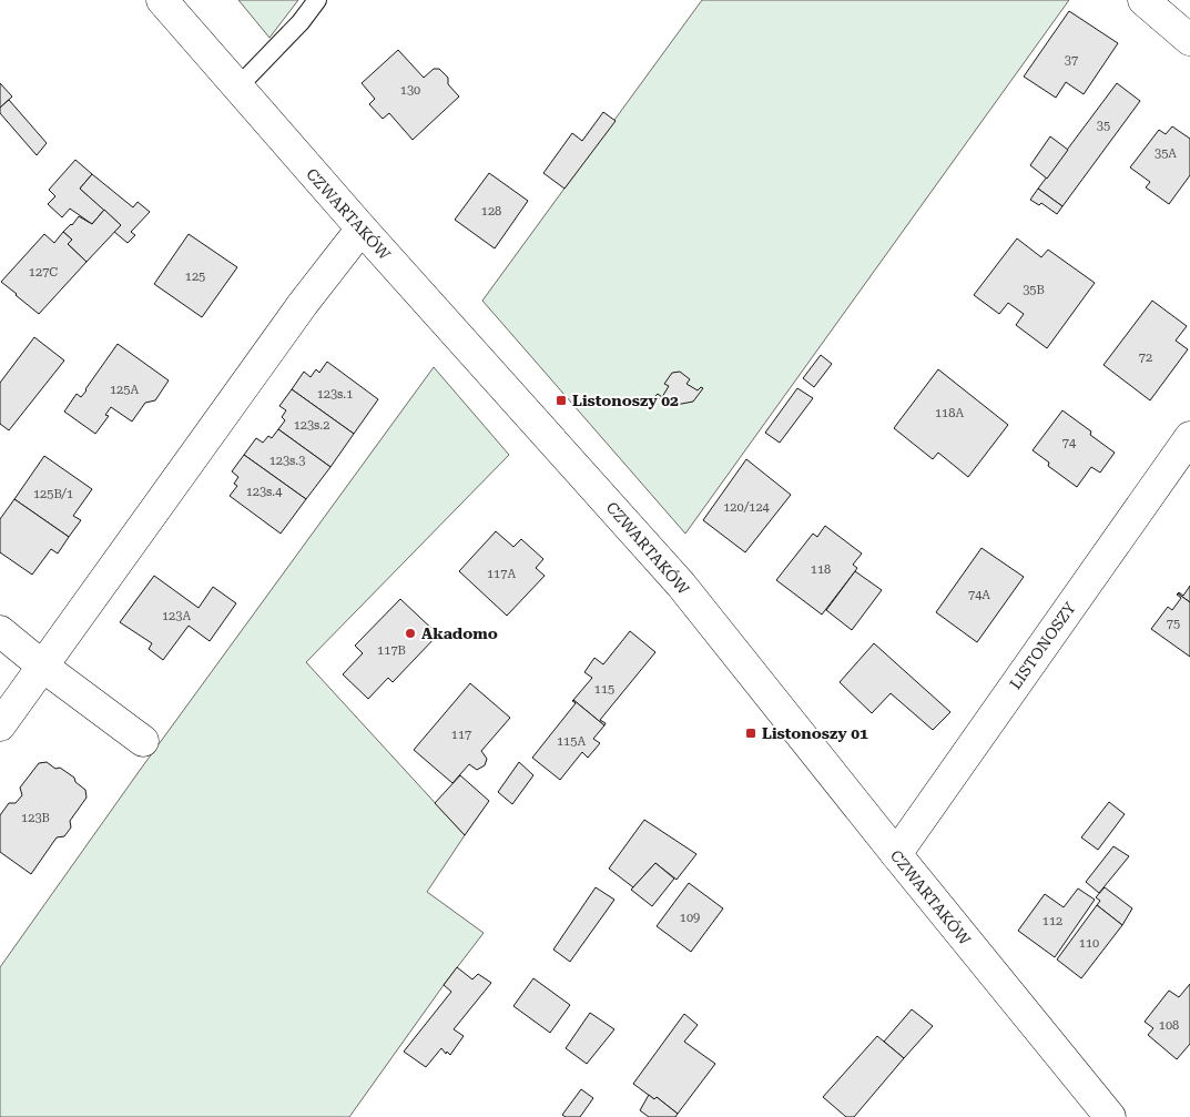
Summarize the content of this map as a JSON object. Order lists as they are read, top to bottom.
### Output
{
  "streets": {
    "street": ["CZWARTAKÓW", "LISTONOSZY"]
  },
  "crossings": [
    ["CZWARTAKÓW", "LISTONOSZY"]
  ],
  "places": {
    "transit": ["Listonoszy 02", "Listonoszy 01"],
    "other": ["Akadomo"]
  },
  "house_numbers": [
    "37",
    "130",
    "35",
    "35A",
    "128",
    "127C",
    "125",
    "35B",
    "72",
    "125A",
    "123s.1",
    "118A",
    "123s.2",
    "74",
    "123s.3",
    "123s.4",
    "125B/1",
    "120/124",
    "118",
    "117A",
    "74A",
    "123A",
    "75",
    "117B",
    "115",
    "117",
    "115A",
    "123B",
    "109",
    "112",
    "110",
    "108"
  ]
}
